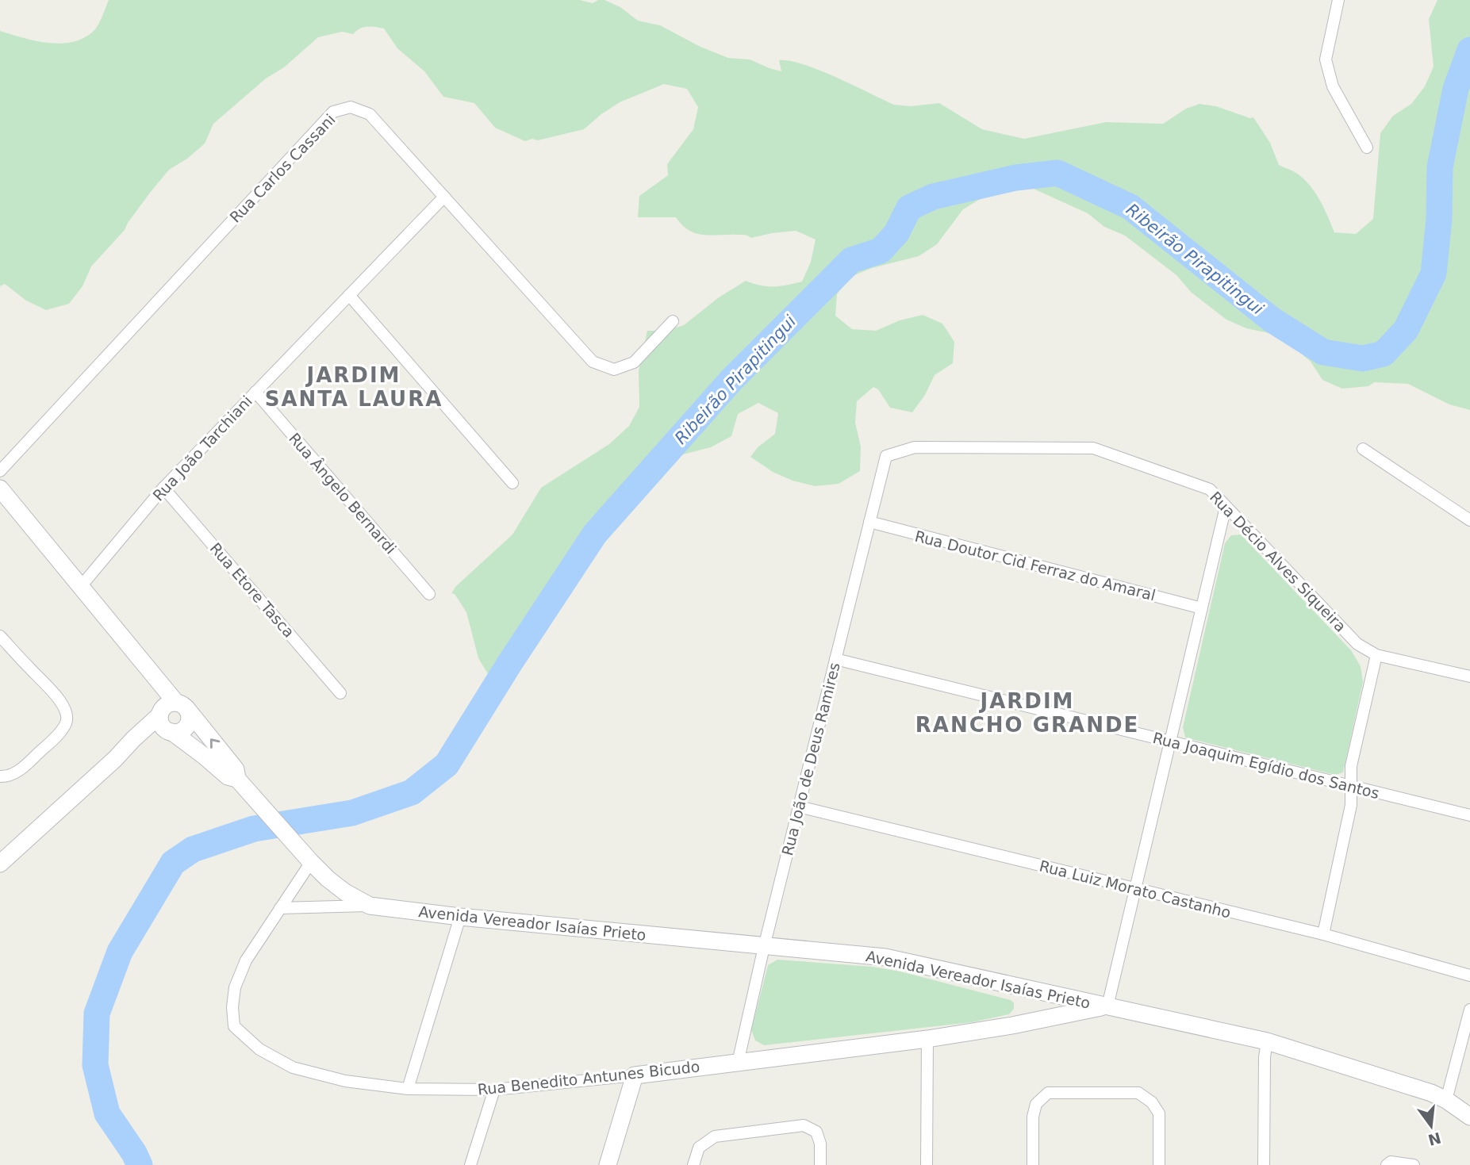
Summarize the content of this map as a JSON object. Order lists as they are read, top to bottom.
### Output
{
  "streets": {
    "main road": ["Avenida Vereador Isaías Prieto", "Rua Benedito Antunes Bicudo"],
    "street": [
      "Rua Carlos Cassani",
      "Rua João Tarchiani",
      "Rua Ângelo Bernardi",
      "Rua Décio Alves Siqueira",
      "Rua Doutor Cid Ferraz do Amaral",
      "Rua Etore Tasca",
      "Rua João de Deus Ramires",
      "Rua Joaquim Egídio dos Santos",
      "Rua Luiz Morato Castanho"
    ]
  },
  "crossings": [
    ["Rua Carlos Cassani", "Rua João Tarchiani"],
    ["Rua João Tarchiani", "Rua Ângelo Bernardi"],
    ["Rua João Tarchiani", "Rua Etore Tasca"],
    ["Rua Décio Alves Siqueira", "Rua João de Deus Ramires"],
    ["Rua Doutor Cid Ferraz do Amaral", "Rua João de Deus Ramires"],
    ["Rua João de Deus Ramires", "Rua Joaquim Egídio dos Santos"],
    ["Rua João de Deus Ramires", "Rua Luiz Morato Castanho"],
    ["Rua João de Deus Ramires", "Avenida Vereador Isaías Prieto"],
    ["Rua João de Deus Ramires", "Rua Benedito Antunes Bicudo"],
    ["Avenida Vereador Isaías Prieto", "Rua Benedito Antunes Bicudo"]
  ],
  "districts": ["JARDIM SANTA LAURA", "JARDIM RANCHO GRANDE"],
  "water": ["Ribeirão Pirapitingui"],
  "north": "bottom"
}
